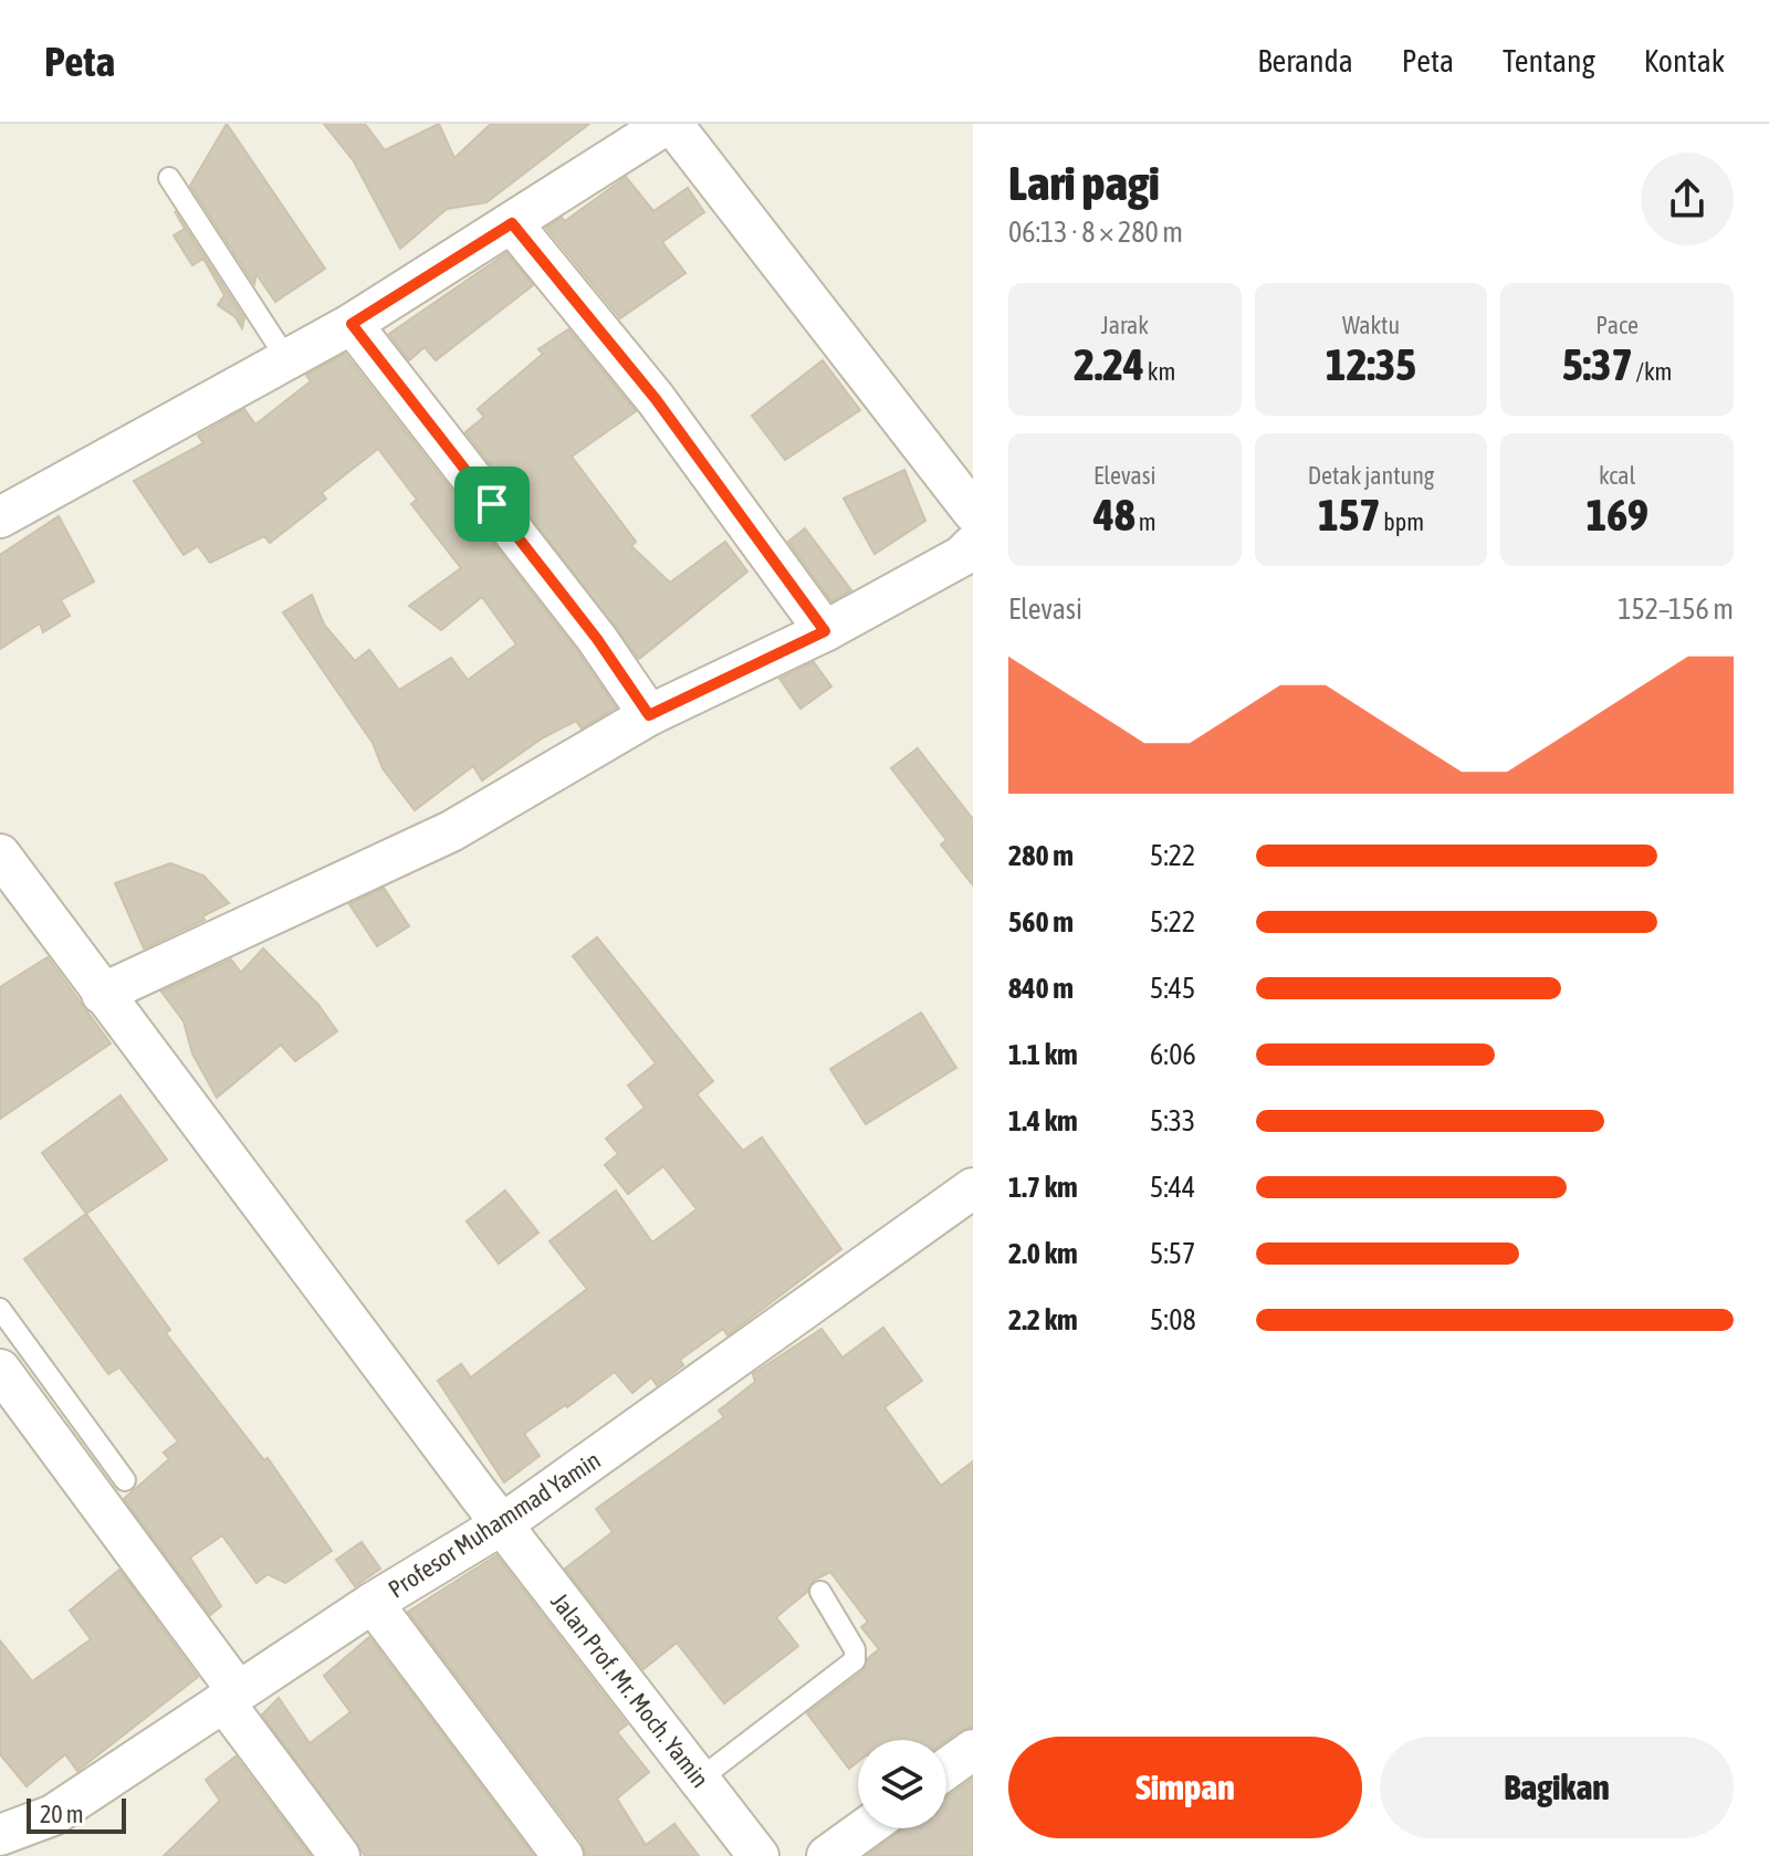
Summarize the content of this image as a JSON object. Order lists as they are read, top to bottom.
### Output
{
  "streets": {
    "street": ["Profesor Muhammad Yamin", "Jalan Prof. Mr. Moch. Yamin"]
  },
  "crossings": [
    ["Profesor Muhammad Yamin", "Jalan Prof. Mr. Moch. Yamin"]
  ],
  "scale_bar": "20 m",
  "page": {
    "header": "Peta",
    "nav": [
      "Beranda",
      "Peta",
      "Tentang",
      "Kontak"
    ],
    "heading": ["Lari pagi", "06:13 · 8 × 280 m"],
    "stats": [
      ["Jarak", "2.24 km"],
      ["Waktu", "12:35"],
      ["Pace", "5:37 /km"],
      ["Elevasi", "48 m"],
      ["Detak jantung", "157 bpm"],
      ["kcal", "169"]
    ],
    "chart": ["Elevasi", "152–156 m"],
    "list": [
      {
        "name": "280 m",
        "note": "5:22"
      },
      {
        "name": "560 m",
        "note": "5:22"
      },
      {
        "name": "840 m",
        "note": "5:45"
      },
      {
        "name": "1.1 km",
        "note": "6:06"
      },
      {
        "name": "1.4 km",
        "note": "5:33"
      },
      {
        "name": "1.7 km",
        "note": "5:44"
      },
      {
        "name": "2.0 km",
        "note": "5:57"
      },
      {
        "name": "2.2 km",
        "note": "5:08"
      }
    ],
    "buttons": ["Simpan", "Bagikan"],
    "scale": "20 m"
  }
}
